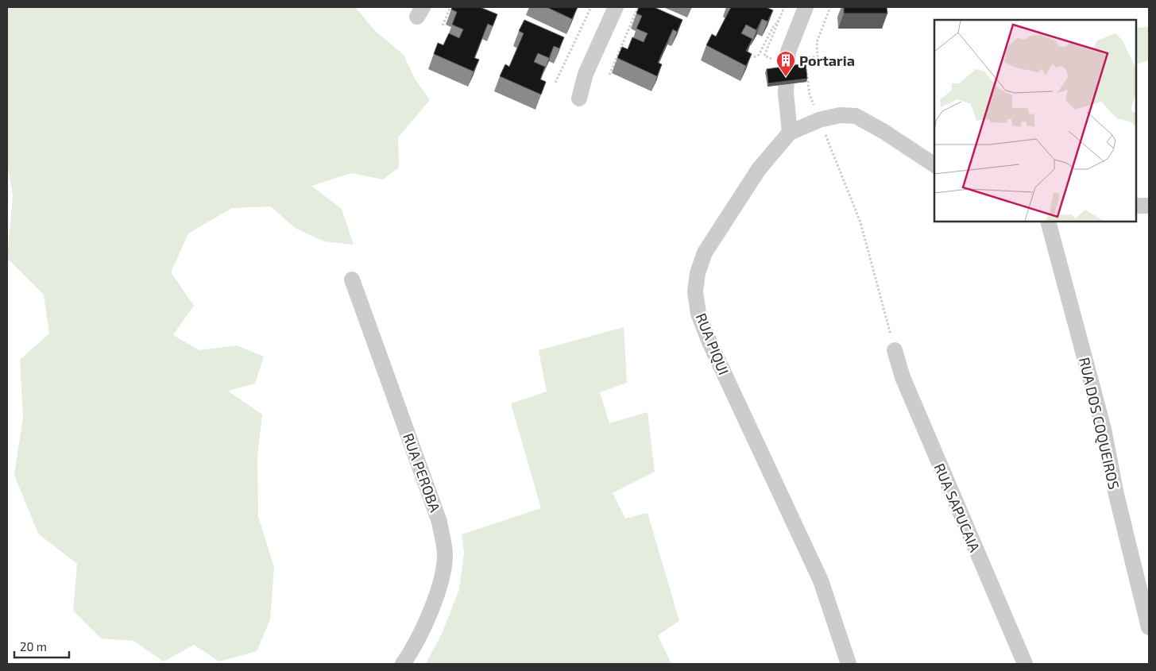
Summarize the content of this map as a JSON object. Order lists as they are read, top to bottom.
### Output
{
  "streets": {
    "street": [
      "RUA PIQUI",
      "RUA DOS COQUEIROS",
      "RUA PEROBA",
      "RUA SAPUCAIA"
    ]
  },
  "places": {
    "building": ["Portaria"]
  },
  "scale_bar": "20 m"
}
